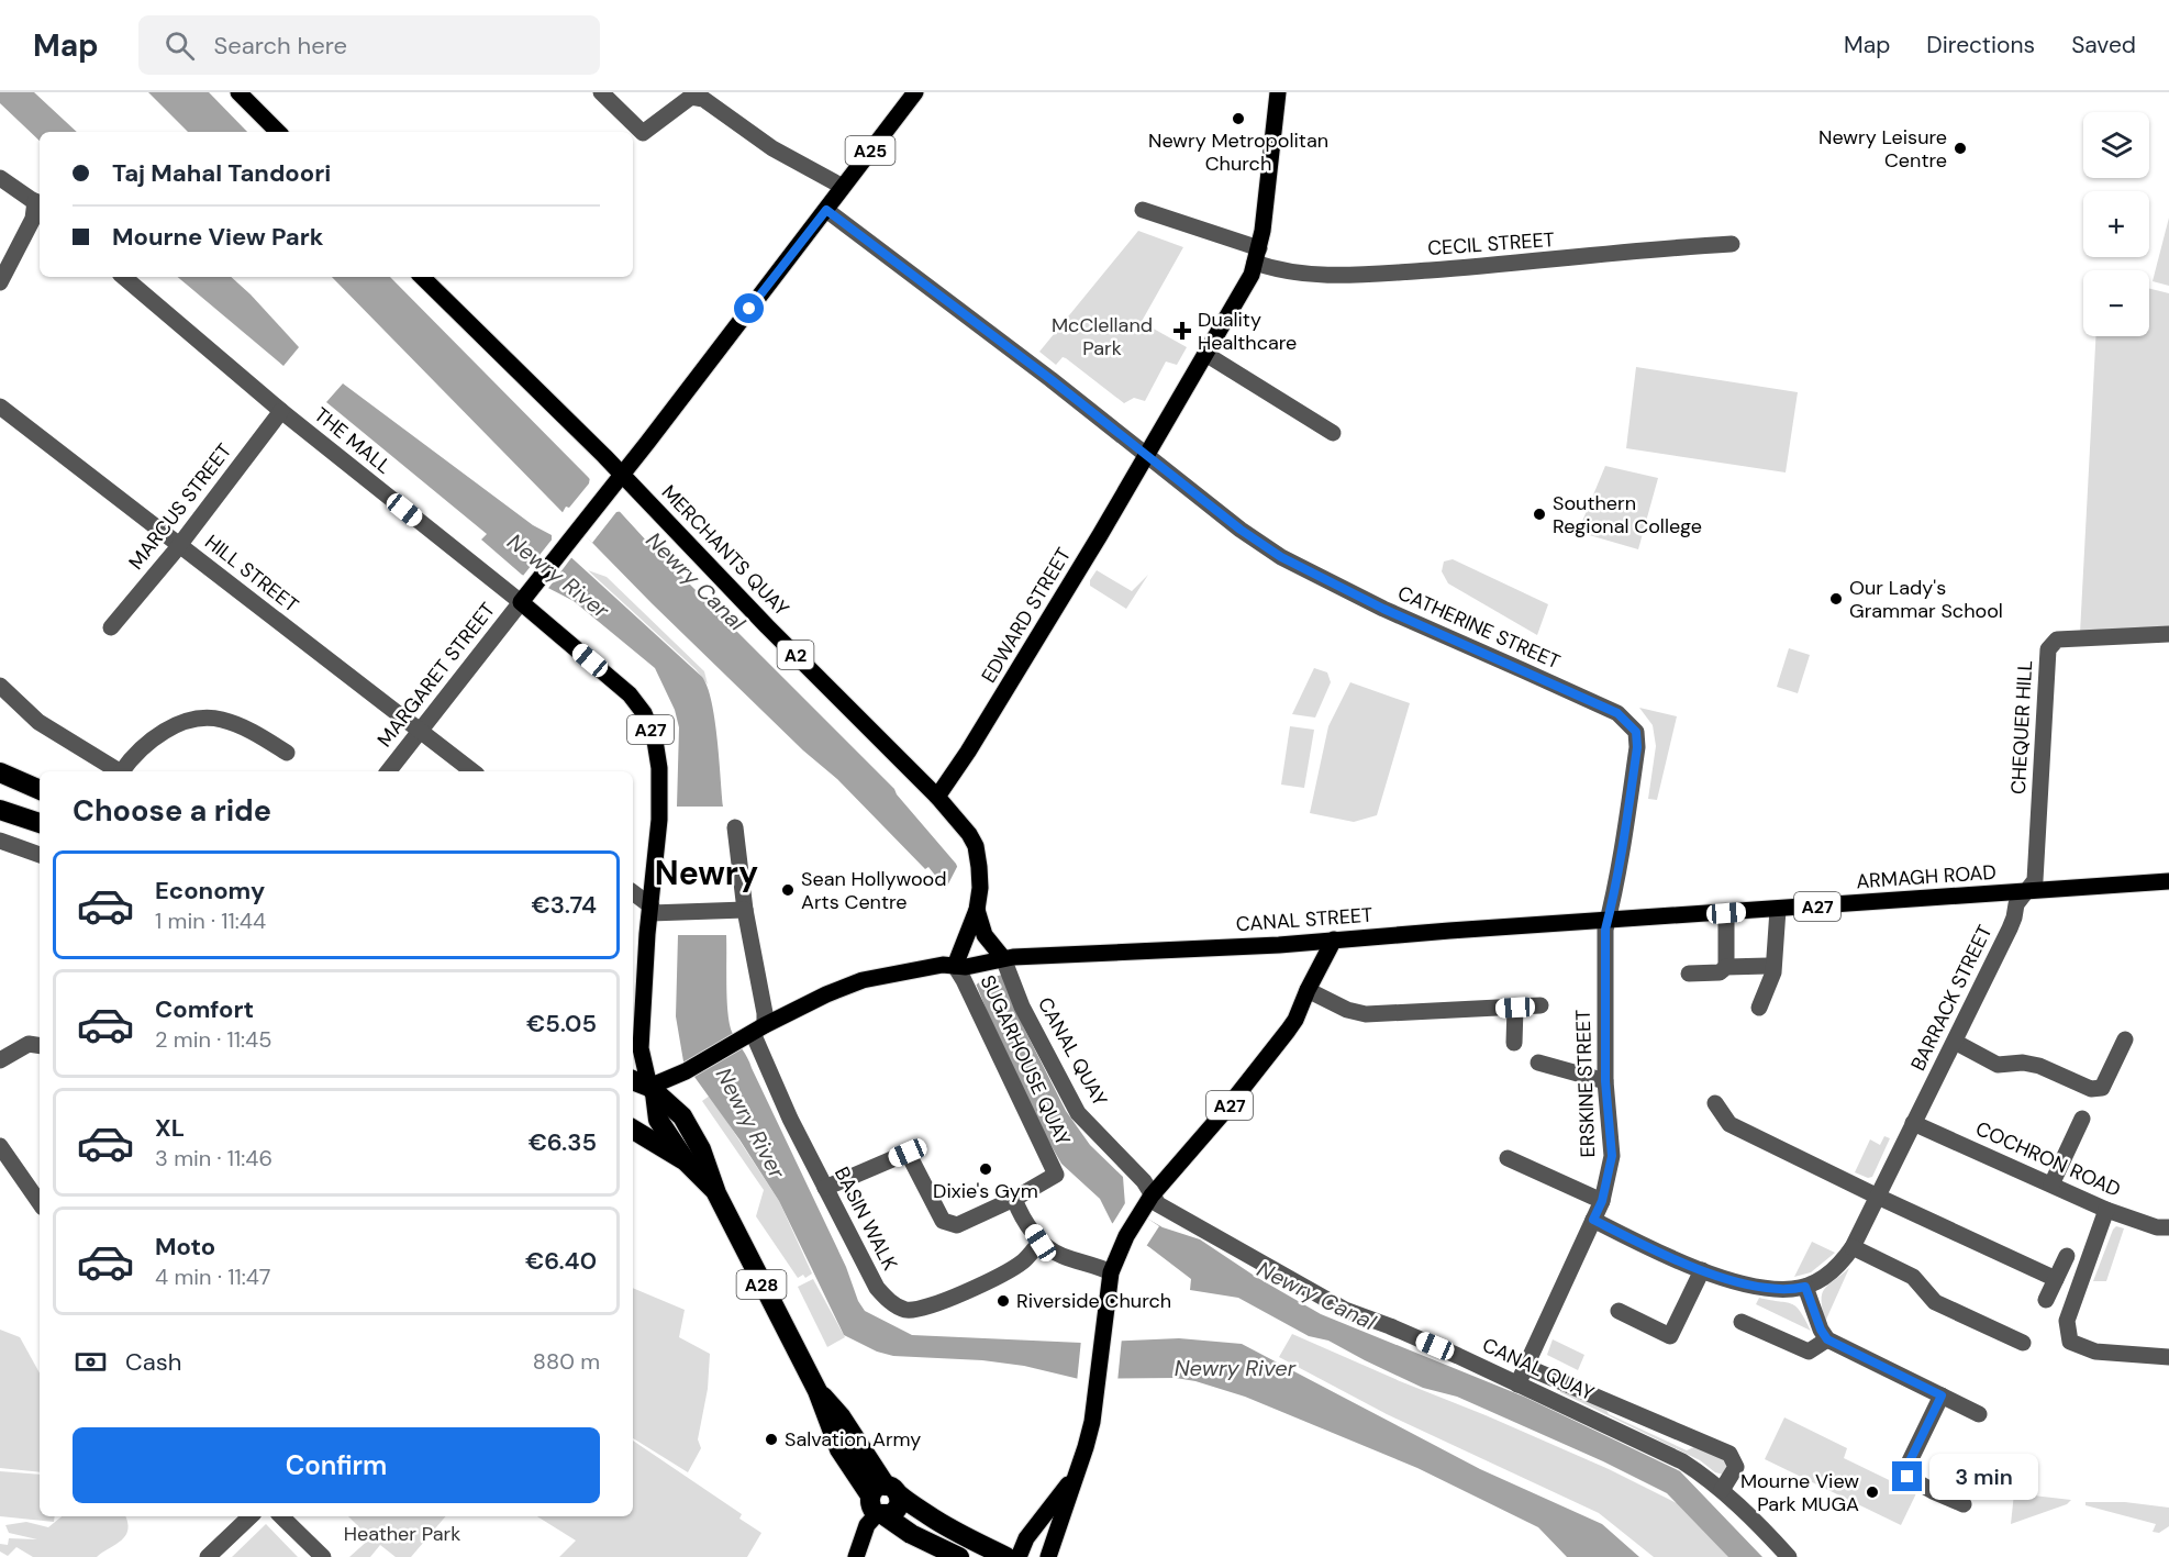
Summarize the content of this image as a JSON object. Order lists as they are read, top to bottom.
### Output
{
  "streets": {
    "highway": ["A28"],
    "main road": [
      "A25",
      "THE MALL",
      "MERCHANTS QUAY",
      "EDWARD STREET",
      "A2",
      "A27",
      "ARMAGH ROAD",
      "CANAL STREET"
    ],
    "street": [
      "CECIL STREET",
      "MARCUS STREET",
      "HILL STREET",
      "CATHERINE STREET",
      "MARGARET STREET",
      "CHEQUER HILL",
      "BARRACK STREET",
      "CANAL QUAY",
      "SUGARHOUSE QUAY",
      "ERSKINE STREET",
      "COCHRON ROAD",
      "BASIN WALK"
    ]
  },
  "crossings": [
    ["A25", "MERCHANTS QUAY"],
    ["CECIL STREET", "EDWARD STREET"],
    ["THE MALL", "MARCUS STREET"],
    ["THE MALL", "MARGARET STREET"],
    ["THE MALL", "A27"],
    ["MARCUS STREET", "HILL STREET"],
    ["MERCHANTS QUAY", "EDWARD STREET"],
    ["MERCHANTS QUAY", "CANAL STREET"],
    ["MERCHANTS QUAY", "CANAL QUAY"],
    ["MERCHANTS QUAY", "SUGARHOUSE QUAY"],
    ["HILL STREET", "MARGARET STREET"],
    ["EDWARD STREET", "CATHERINE STREET"],
    ["CATHERINE STREET", "ARMAGH ROAD"],
    ["CATHERINE STREET", "CANAL STREET"],
    ["CATHERINE STREET", "ERSKINE STREET"],
    ["CHEQUER HILL", "ARMAGH ROAD"],
    ["CHEQUER HILL", "BARRACK STREET"],
    ["A27", "CANAL STREET"],
    ["A27", "CANAL QUAY"],
    ["A27", "A28"],
    ["ARMAGH ROAD", "CANAL STREET"],
    ["ARMAGH ROAD", "BARRACK STREET"],
    ["ARMAGH ROAD", "ERSKINE STREET"],
    ["CANAL STREET", "CANAL QUAY"],
    ["CANAL STREET", "SUGARHOUSE QUAY"],
    ["CANAL STREET", "ERSKINE STREET"],
    ["CANAL STREET", "BASIN WALK"],
    ["CANAL STREET", "A28"],
    ["BARRACK STREET", "COCHRON ROAD"],
    ["CANAL QUAY", "ERSKINE STREET"]
  ],
  "districts": ["Newry"],
  "water": ["Newry River", "Newry Canal"],
  "parks": ["McClelland Park", "Heather Park"],
  "places": {
    "other": [
      "Newry Metropolitan Church",
      "Newry Leisure Centre",
      "Southern Regional College",
      "Our Lady's Grammar School",
      "Sean Hollywood Arts Centre",
      "Dixie's Gym",
      "Riverside Church",
      "Salvation Army",
      "Mourne View Park MUGA"
    ],
    "health": ["Duality Healthcare"]
  },
  "page": {
    "header": "Map",
    "search": "Search here",
    "nav": ["Map", "Directions", "Saved"],
    "map_buttons": ["+", "−"],
    "banner": ["Taj Mahal Tandoori", "Mourne View Park"],
    "heading": "Choose a ride",
    "list": [
      {
        "name": "Economy",
        "note": "1 min · 11:44",
        "value": "€3.74"
      },
      {
        "name": "Comfort",
        "note": "2 min · 11:45",
        "value": "€5.05"
      },
      {
        "name": "XL",
        "note": "3 min · 11:46",
        "value": "€6.35"
      },
      {
        "name": "Moto",
        "note": "4 min · 11:47",
        "value": "€6.40"
      }
    ],
    "pay": ["Cash", "880 m"],
    "buttons": "Confirm",
    "bubble": "3 min"
  }
}
